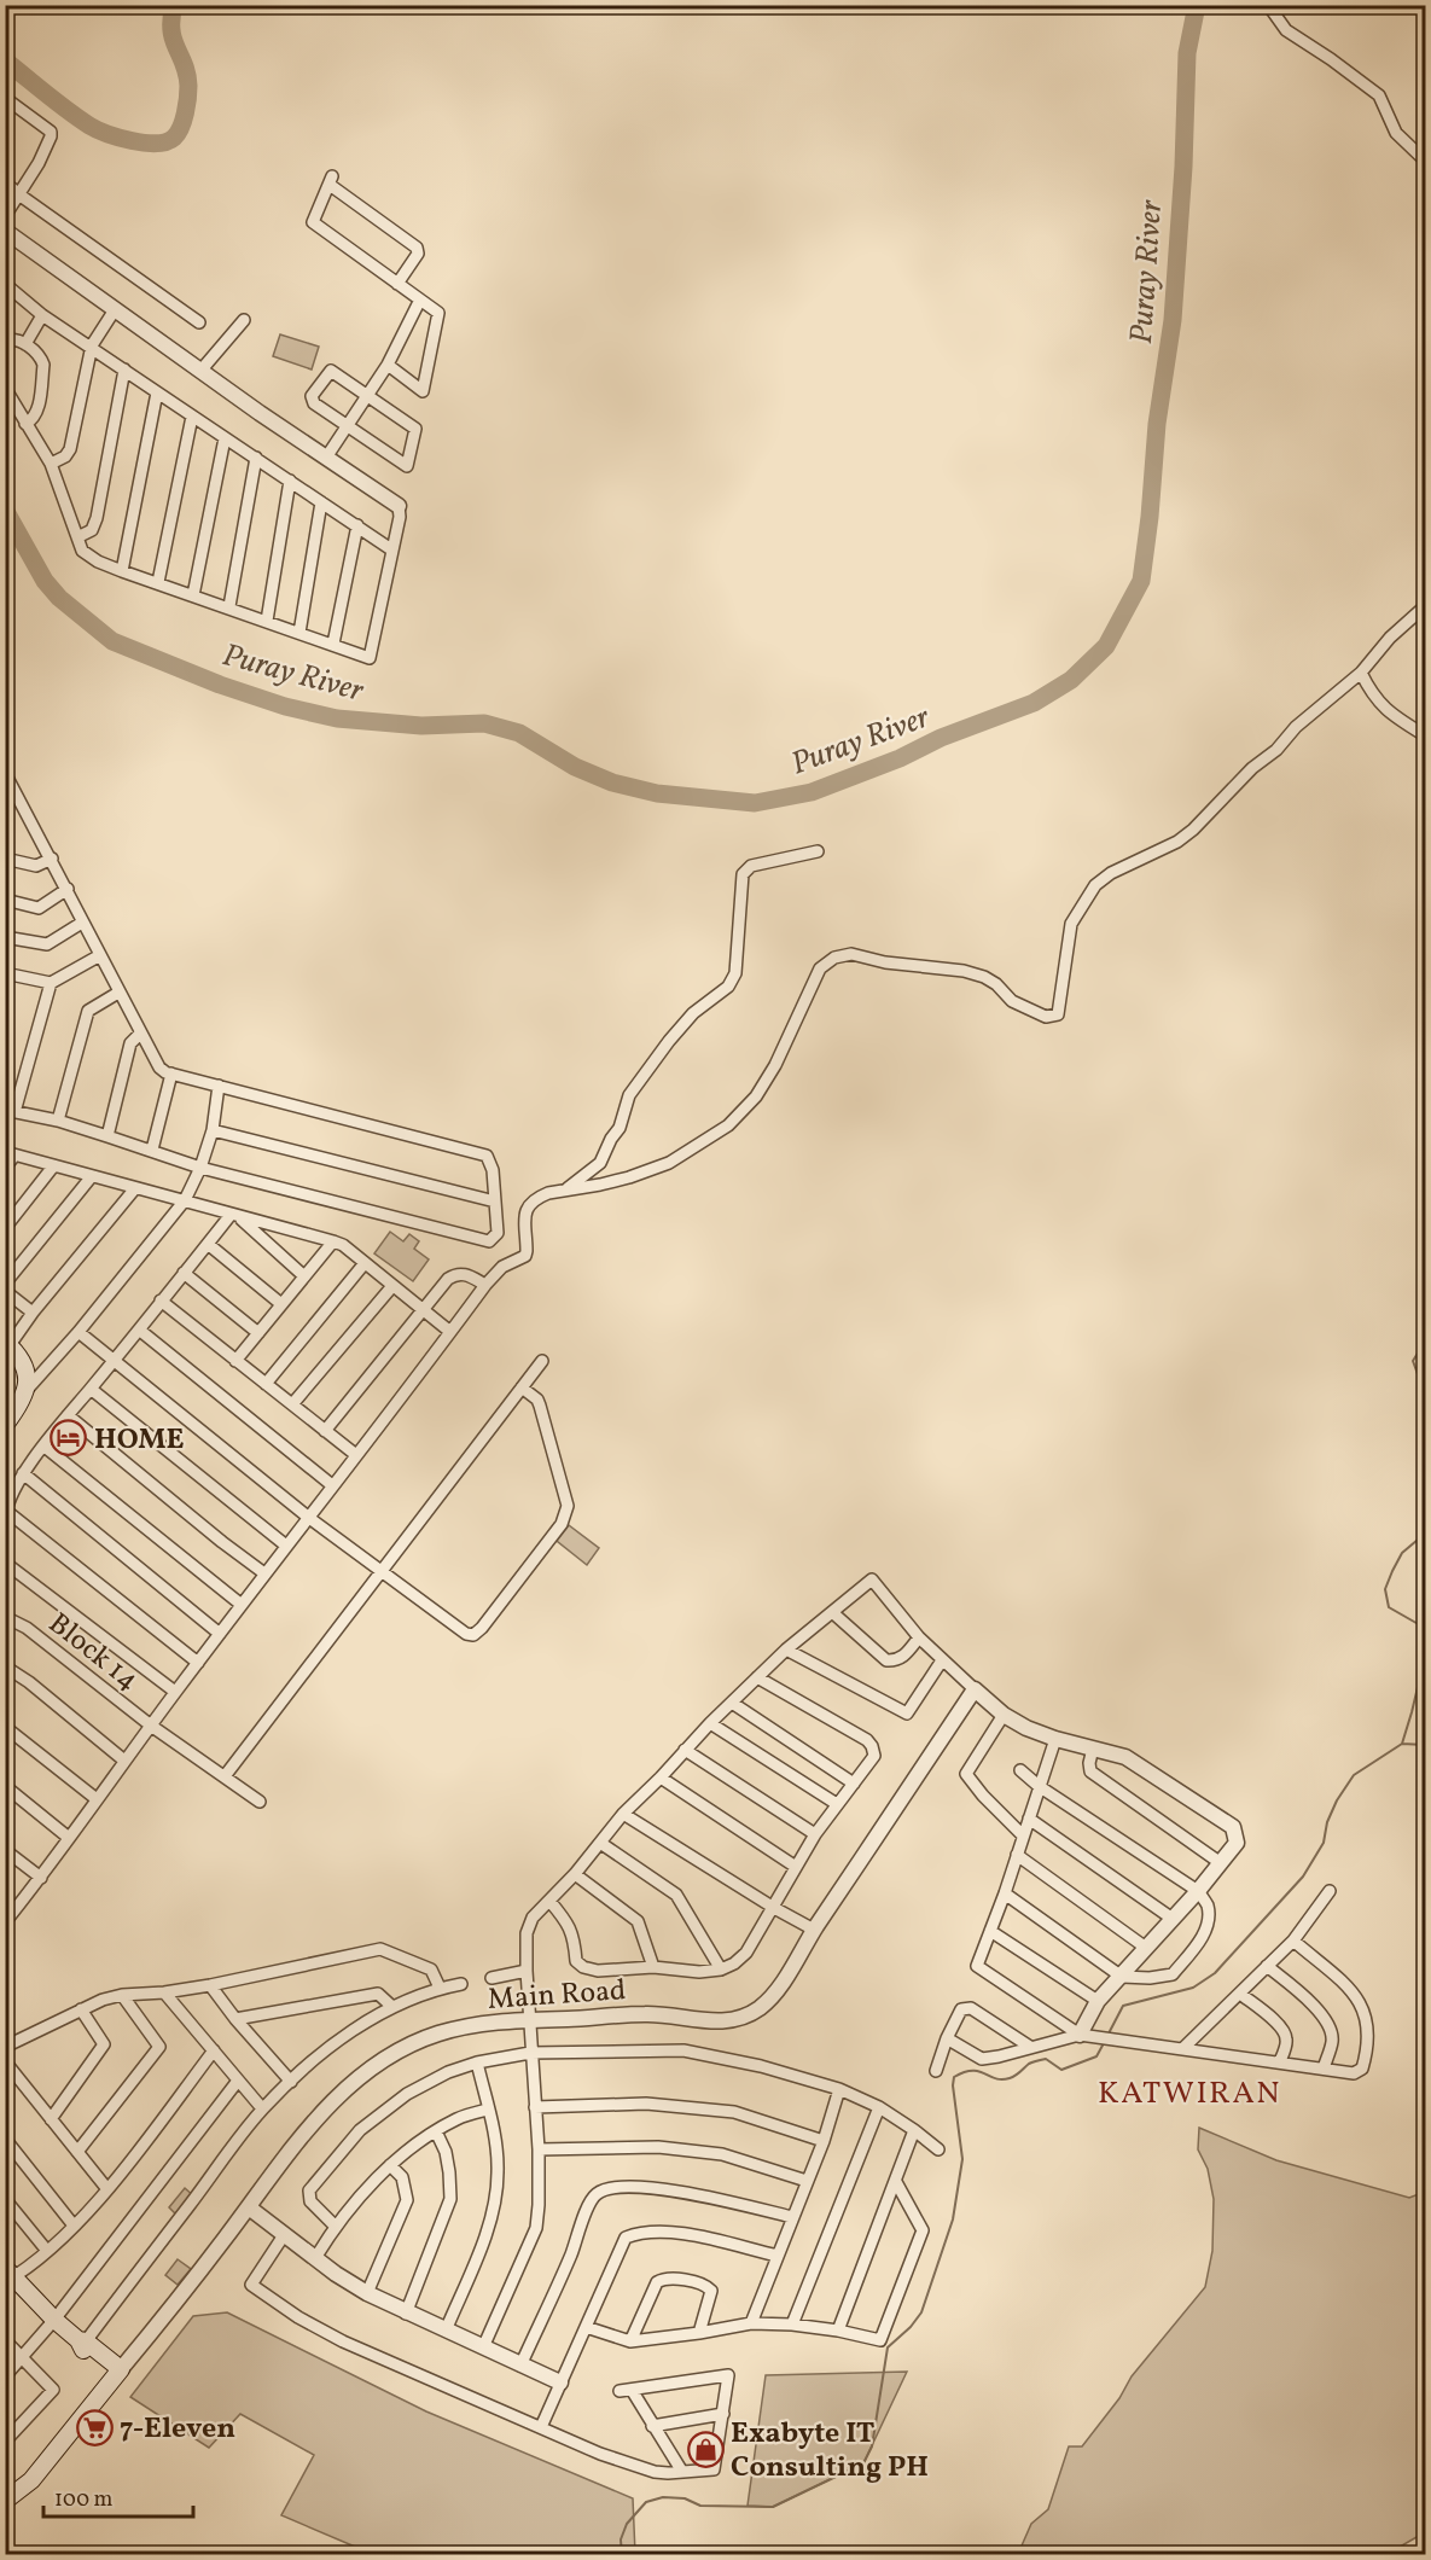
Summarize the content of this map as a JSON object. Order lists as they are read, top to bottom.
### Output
{
  "streets": {
    "street": ["Block 14", "Main Road"]
  },
  "districts": ["KATWIRAN"],
  "water": ["Puray River"],
  "places": {
    "hotel": ["HOME"],
    "supermarket": ["7-Eleven"],
    "shop": ["Exabyte IT Consulting PH"]
  },
  "scale_bar": "100 m"
}
